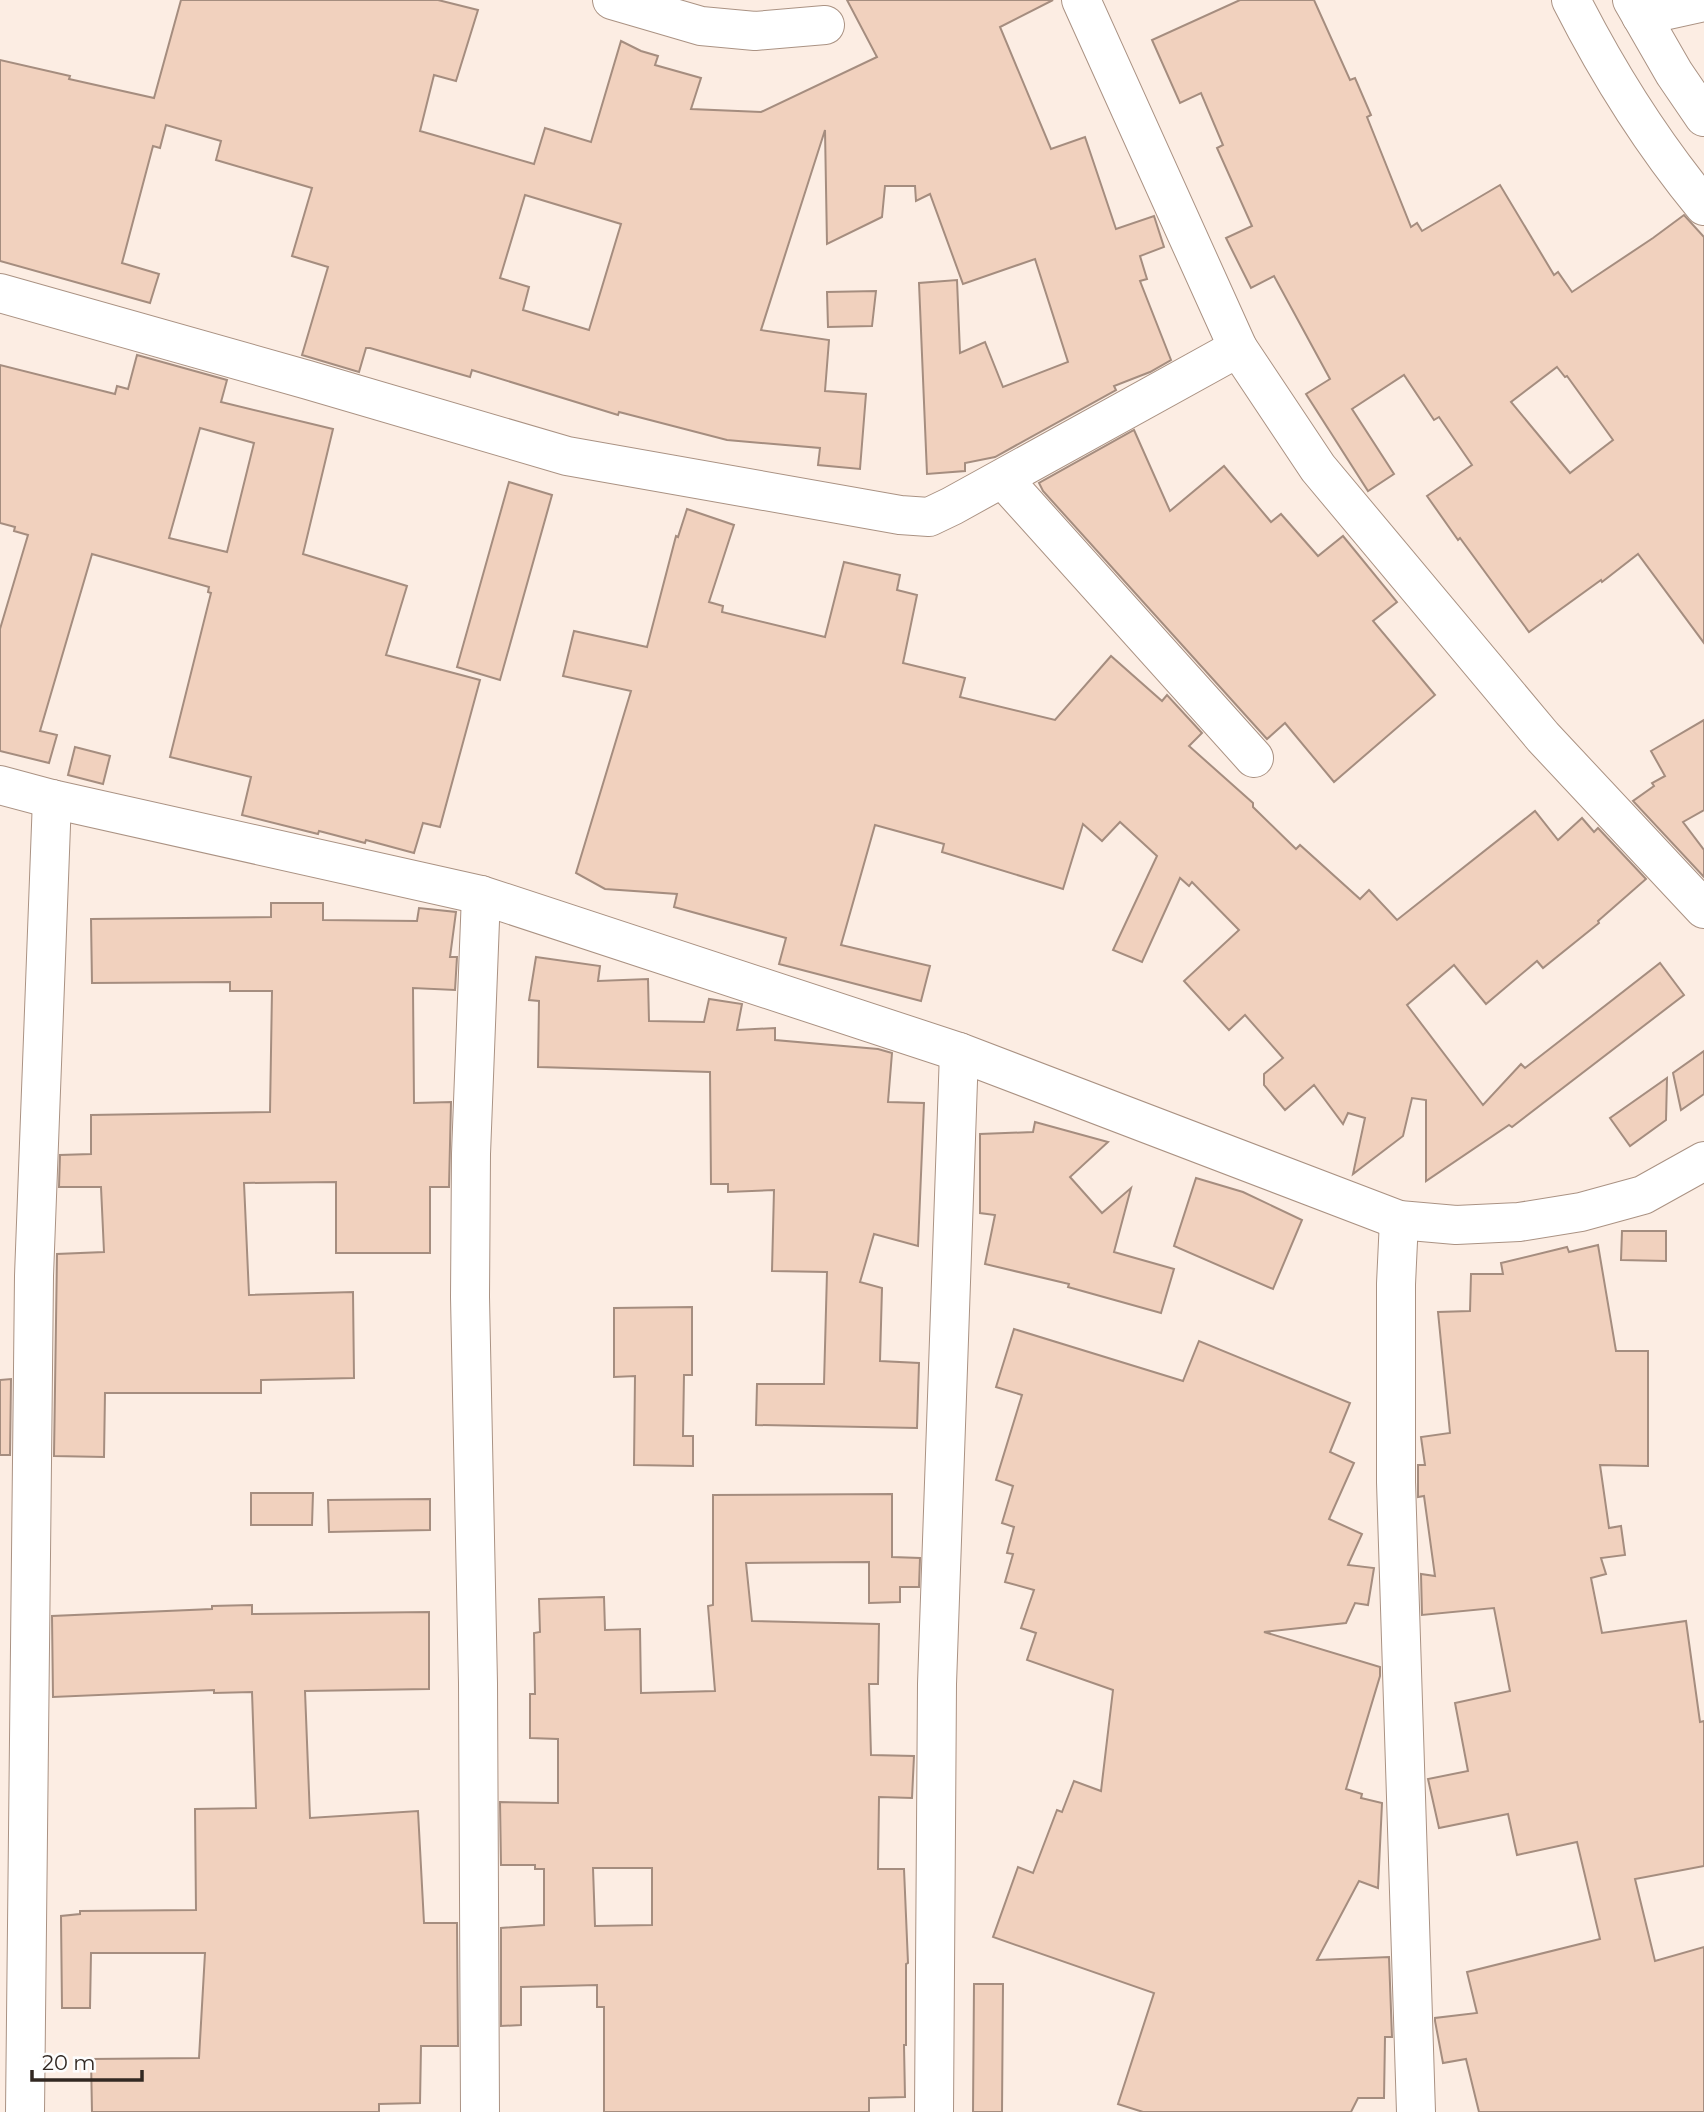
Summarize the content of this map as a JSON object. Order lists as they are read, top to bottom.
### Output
{
  "scale_bar": "20 m"
}
